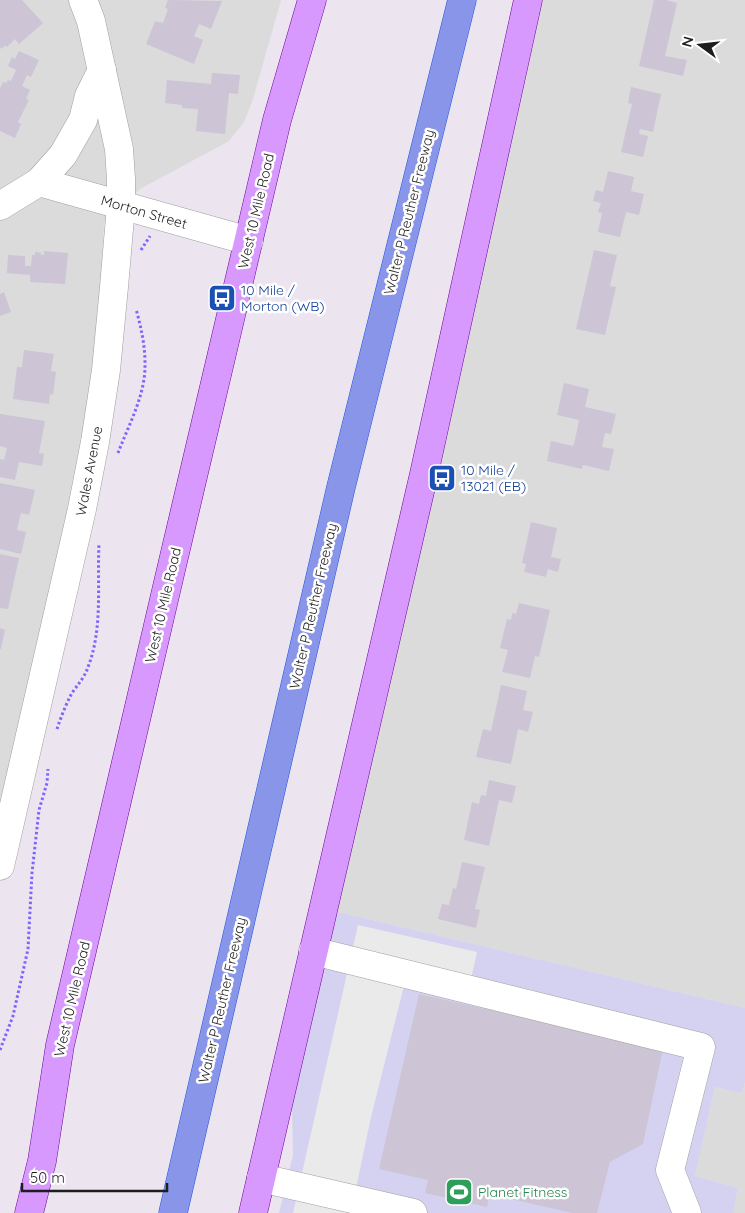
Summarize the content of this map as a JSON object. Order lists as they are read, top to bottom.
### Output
{
  "streets": {
    "highway": ["Walter P Reuther Freeway"],
    "main road": ["West 10 Mile Road"],
    "street": ["Morton Street", "Wales Avenue"]
  },
  "crossings": [
    ["West 10 Mile Road", "Morton Street"],
    ["Morton Street", "Wales Avenue"]
  ],
  "places": {
    "bus stop": ["10 Mile / Morton (WB)", "10 Mile / 13021 (EB)"],
    "sports": ["Planet Fitness"]
  },
  "scale_bar": "50 m",
  "north": "left"
}
